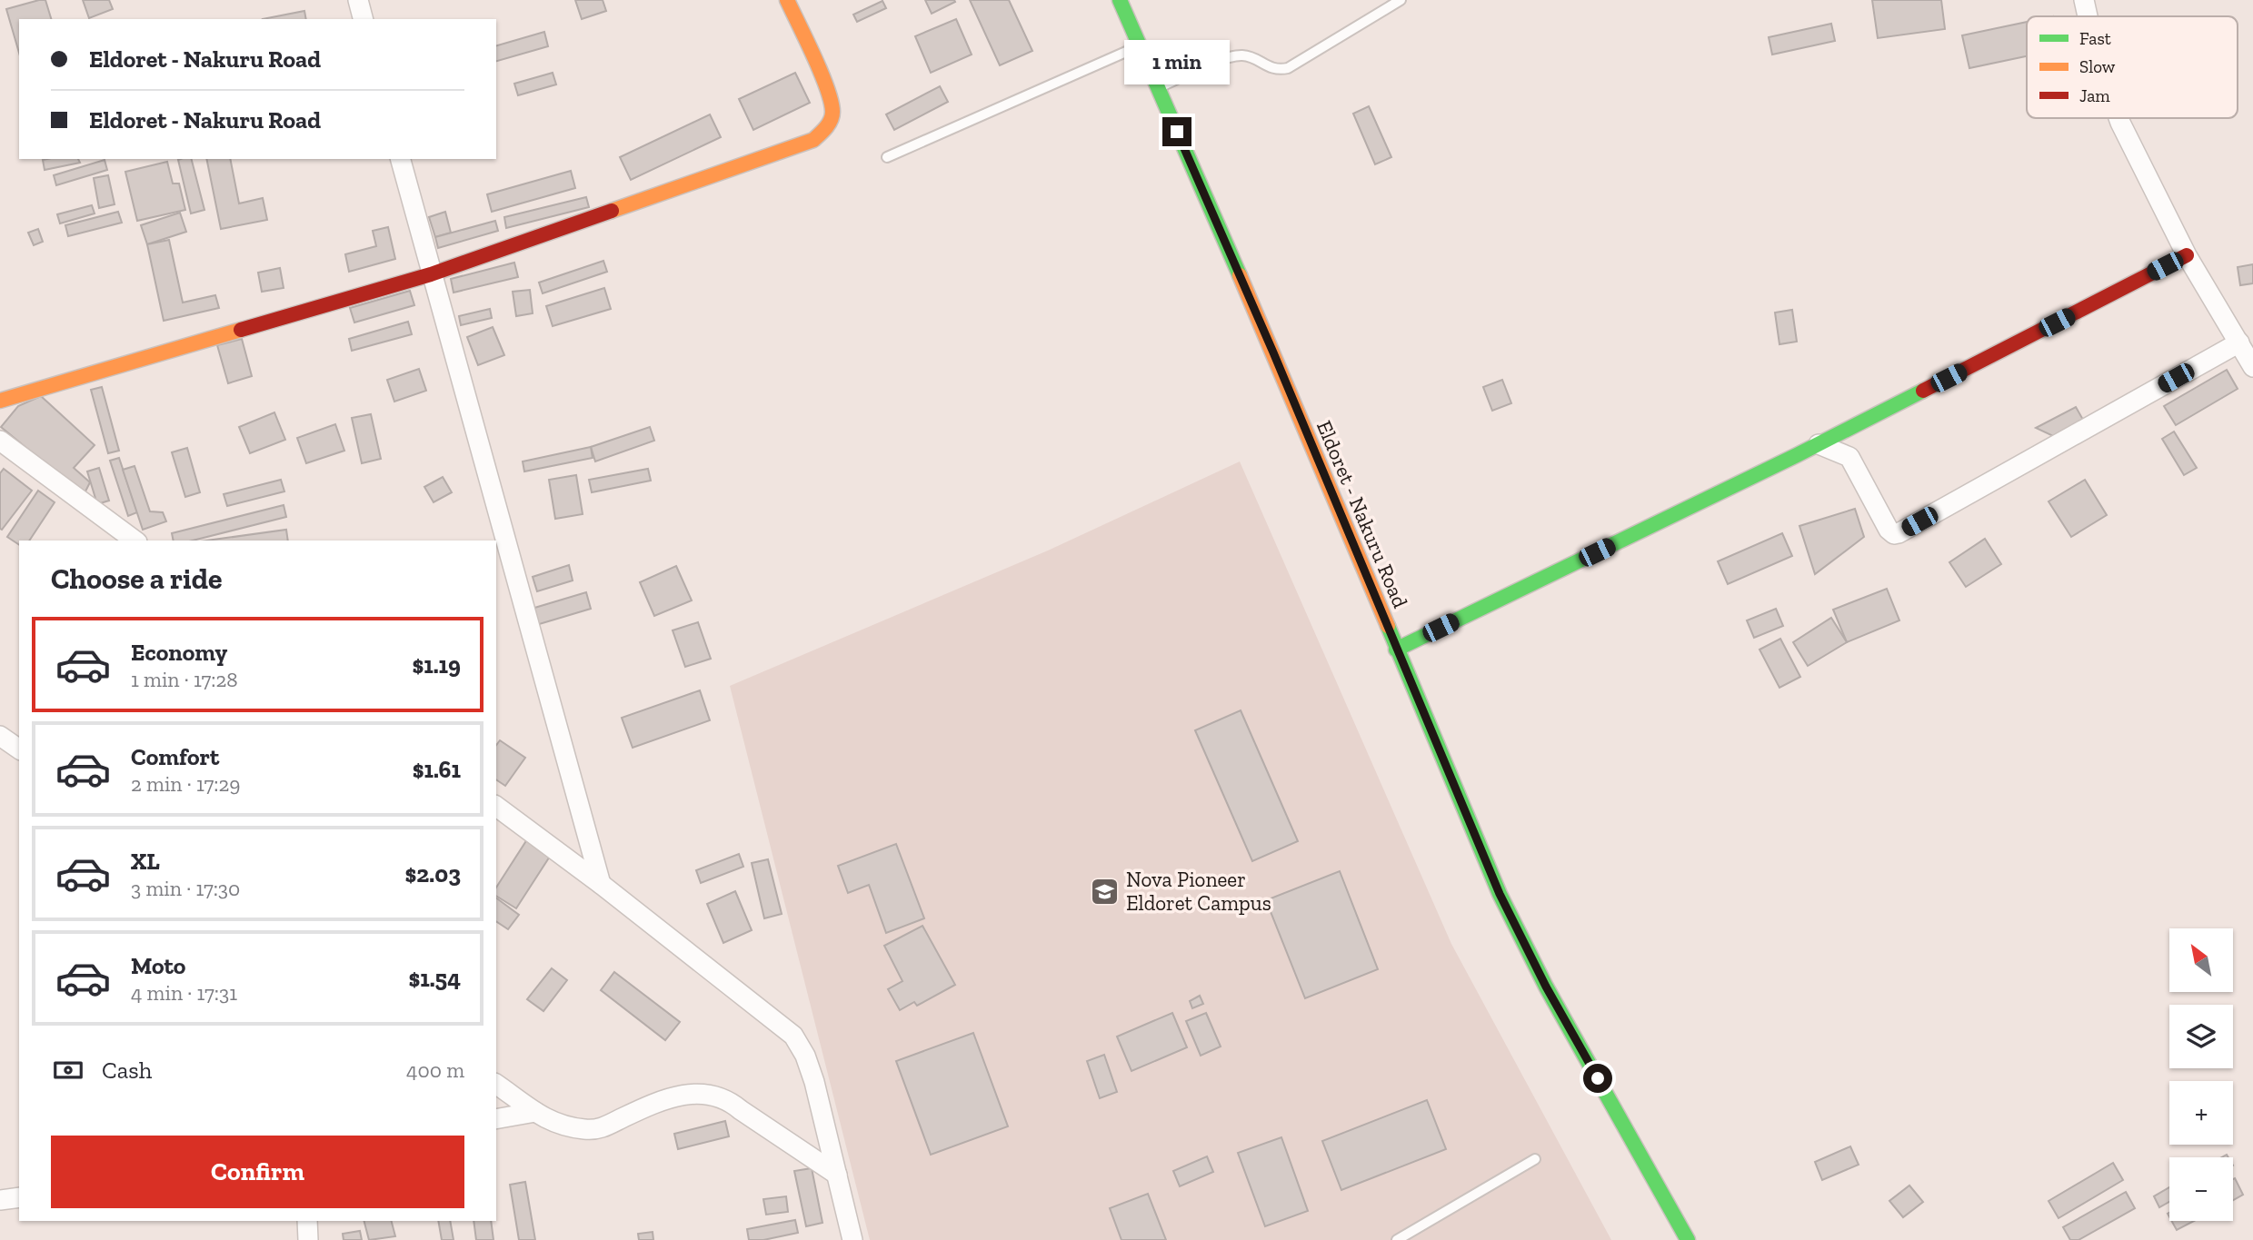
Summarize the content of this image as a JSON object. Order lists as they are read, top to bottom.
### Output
{
  "streets": {
    "main road": ["Eldoret - Nakuru Road"]
  },
  "places": {
    "school or university": ["Nova Pioneer Eldoret Campus"]
  },
  "legend": ["Fast", "Slow", "Jam"],
  "north": "top left",
  "page": {
    "banner": ["Eldoret - Nakuru Road", "Eldoret - Nakuru Road"],
    "bubble": "1 min",
    "heading": "Choose a ride",
    "list": [
      {
        "name": "Economy",
        "note": "1 min · 17:28",
        "value": "$1.19"
      },
      {
        "name": "Comfort",
        "note": "2 min · 17:29",
        "value": "$1.61"
      },
      {
        "name": "XL",
        "note": "3 min · 17:30",
        "value": "$2.03"
      },
      {
        "name": "Moto",
        "note": "4 min · 17:31",
        "value": "$1.54"
      }
    ],
    "map_buttons": ["+", "−"],
    "pay": ["Cash", "400 m"],
    "buttons": "Confirm"
  }
}
